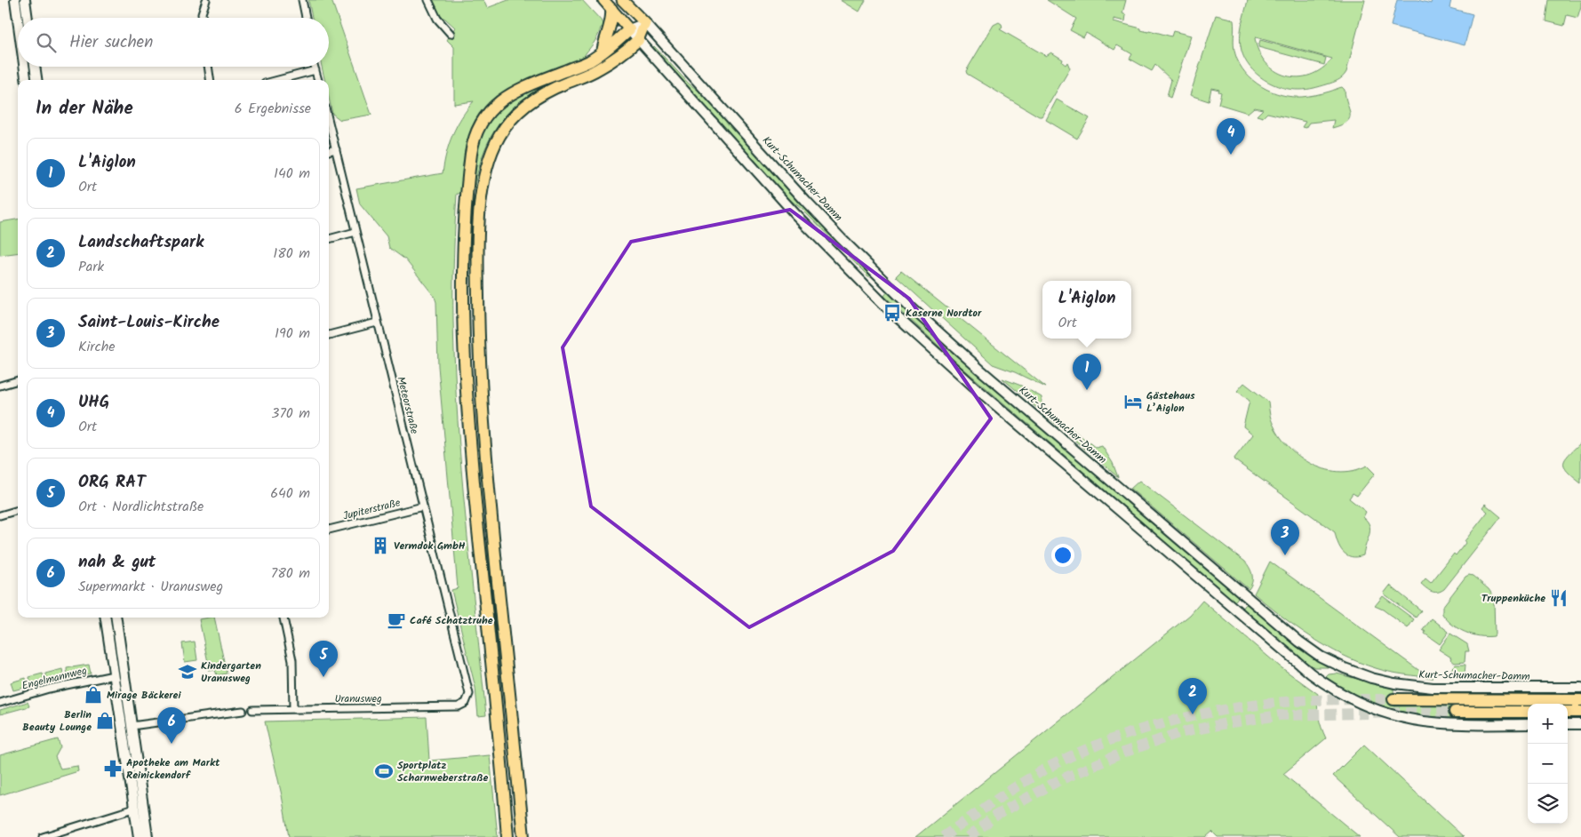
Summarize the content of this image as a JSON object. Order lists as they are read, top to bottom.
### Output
{
  "streets": {
    "main road": ["Kurt-Schumacher-Damm"],
    "street": [
      "Meteorstraße",
      "Jupiterstraße",
      "Engelmannweg",
      "Uranusweg"
    ]
  },
  "crossings": [
    ["Meteorstraße", "Jupiterstraße"],
    ["Meteorstraße", "Uranusweg"]
  ],
  "places": {
    "bus stop": ["Kaserne Nordtor"],
    "hotel": ["Gästehaus L’Aiglon"],
    "building": ["Vermdok GmbH"],
    "restaurant": ["Truppenküche"],
    "cafe": ["Café Schatztruhe"],
    "school or university": ["Kindergarten Uranusweg"],
    "shop": ["Mirage Bäckerei", "Berlin Beauty Lounge"],
    "pharmacy": ["Apotheke am Markt Reinickendorf"],
    "sports": ["Sportplatz Scharnweberstraße"]
  },
  "page": {
    "search": "Hier suchen",
    "heading": ["In der Nähe", "6 Ergebnisse"],
    "pins": [
      "4",
      "1",
      "3",
      "5",
      "2",
      "6"
    ],
    "list": [
      {
        "mark": "1",
        "name": "L'Aiglon",
        "note": "Ort",
        "value": "140 m"
      },
      {
        "mark": "2",
        "name": "Landschaftspark",
        "note": "Park",
        "value": "180 m"
      },
      {
        "mark": "3",
        "name": "Saint-Louis-Kirche",
        "note": "Kirche",
        "value": "190 m"
      },
      {
        "mark": "4",
        "name": "UHG",
        "note": "Ort",
        "value": "370 m"
      },
      {
        "mark": "5",
        "name": "ORG RAT",
        "note": "Ort · Nordlichtstraße",
        "value": "640 m"
      },
      {
        "mark": "6",
        "name": "nah & gut",
        "note": "Supermarkt · Uranusweg",
        "value": "780 m"
      }
    ],
    "popup": ["L'Aiglon", "Ort"],
    "map_buttons": ["+", "−"]
  }
}
